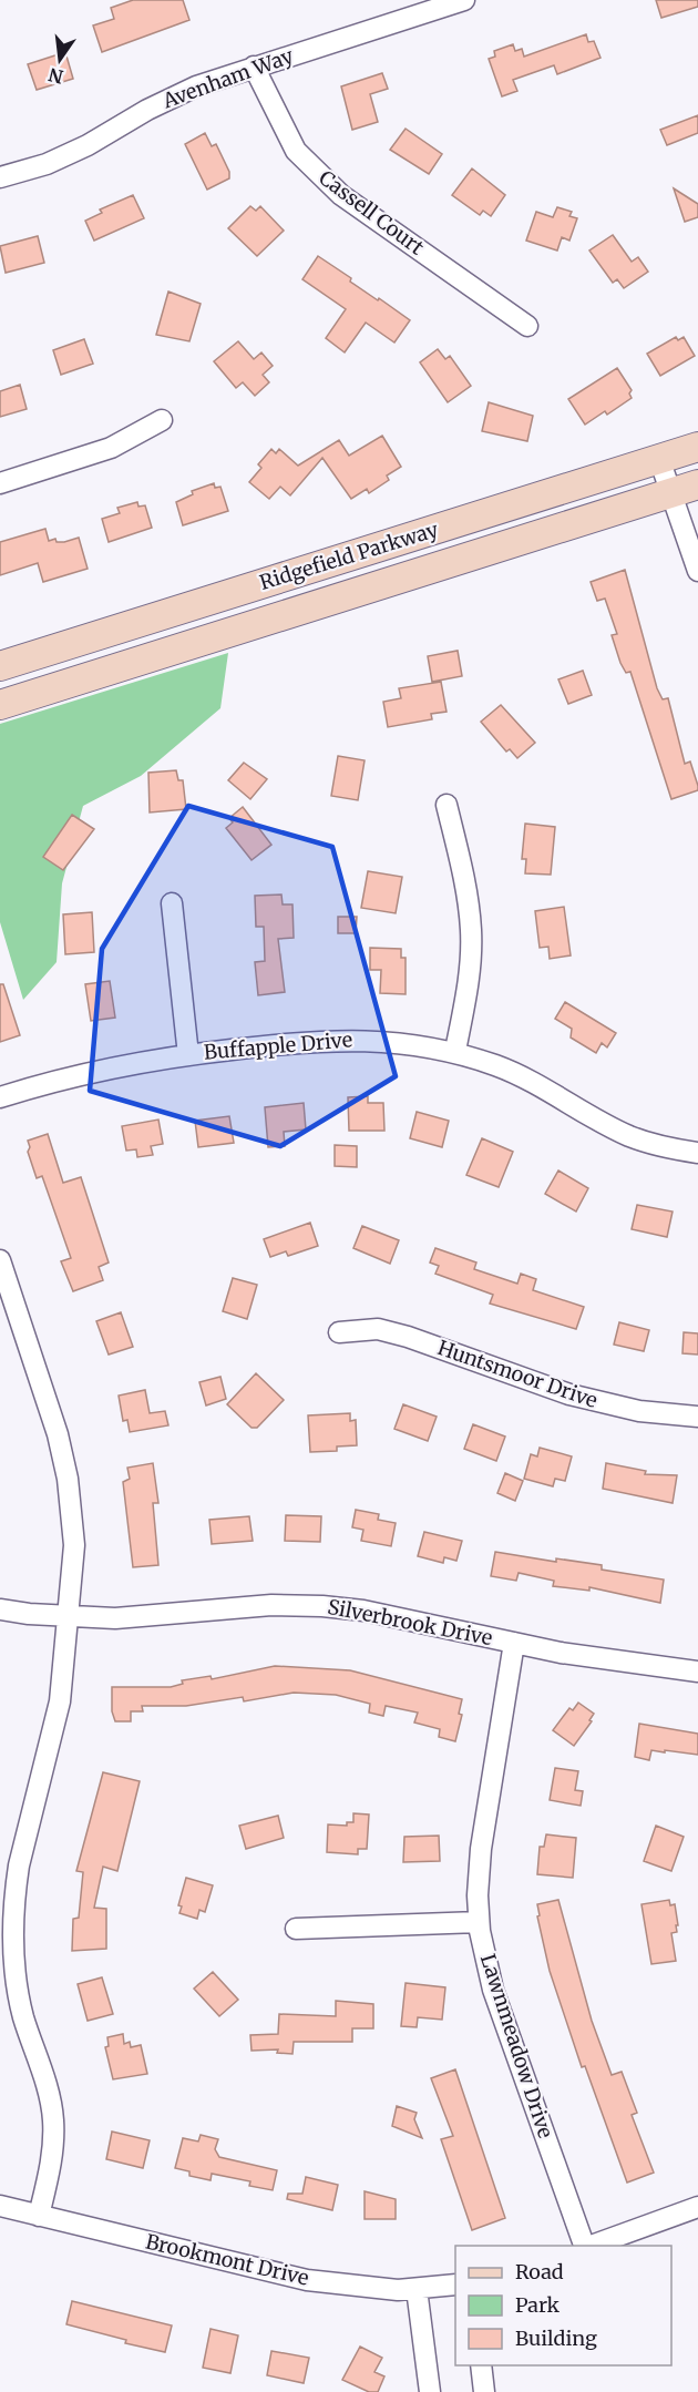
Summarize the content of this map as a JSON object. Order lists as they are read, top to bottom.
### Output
{
  "streets": {
    "main road": ["Ridgefield Parkway"],
    "street": [
      "Avenham Way",
      "Cassell Court",
      "Buffapple Drive",
      "Huntsmoor Drive",
      "Silverbrook Drive",
      "Lawnmeadow Drive",
      "Brookmont Drive"
    ]
  },
  "crossings": [
    ["Avenham Way", "Cassell Court"],
    ["Silverbrook Drive", "Lawnmeadow Drive"]
  ],
  "legend": ["Road", "Park", "Building"],
  "north": "bottom"
}
